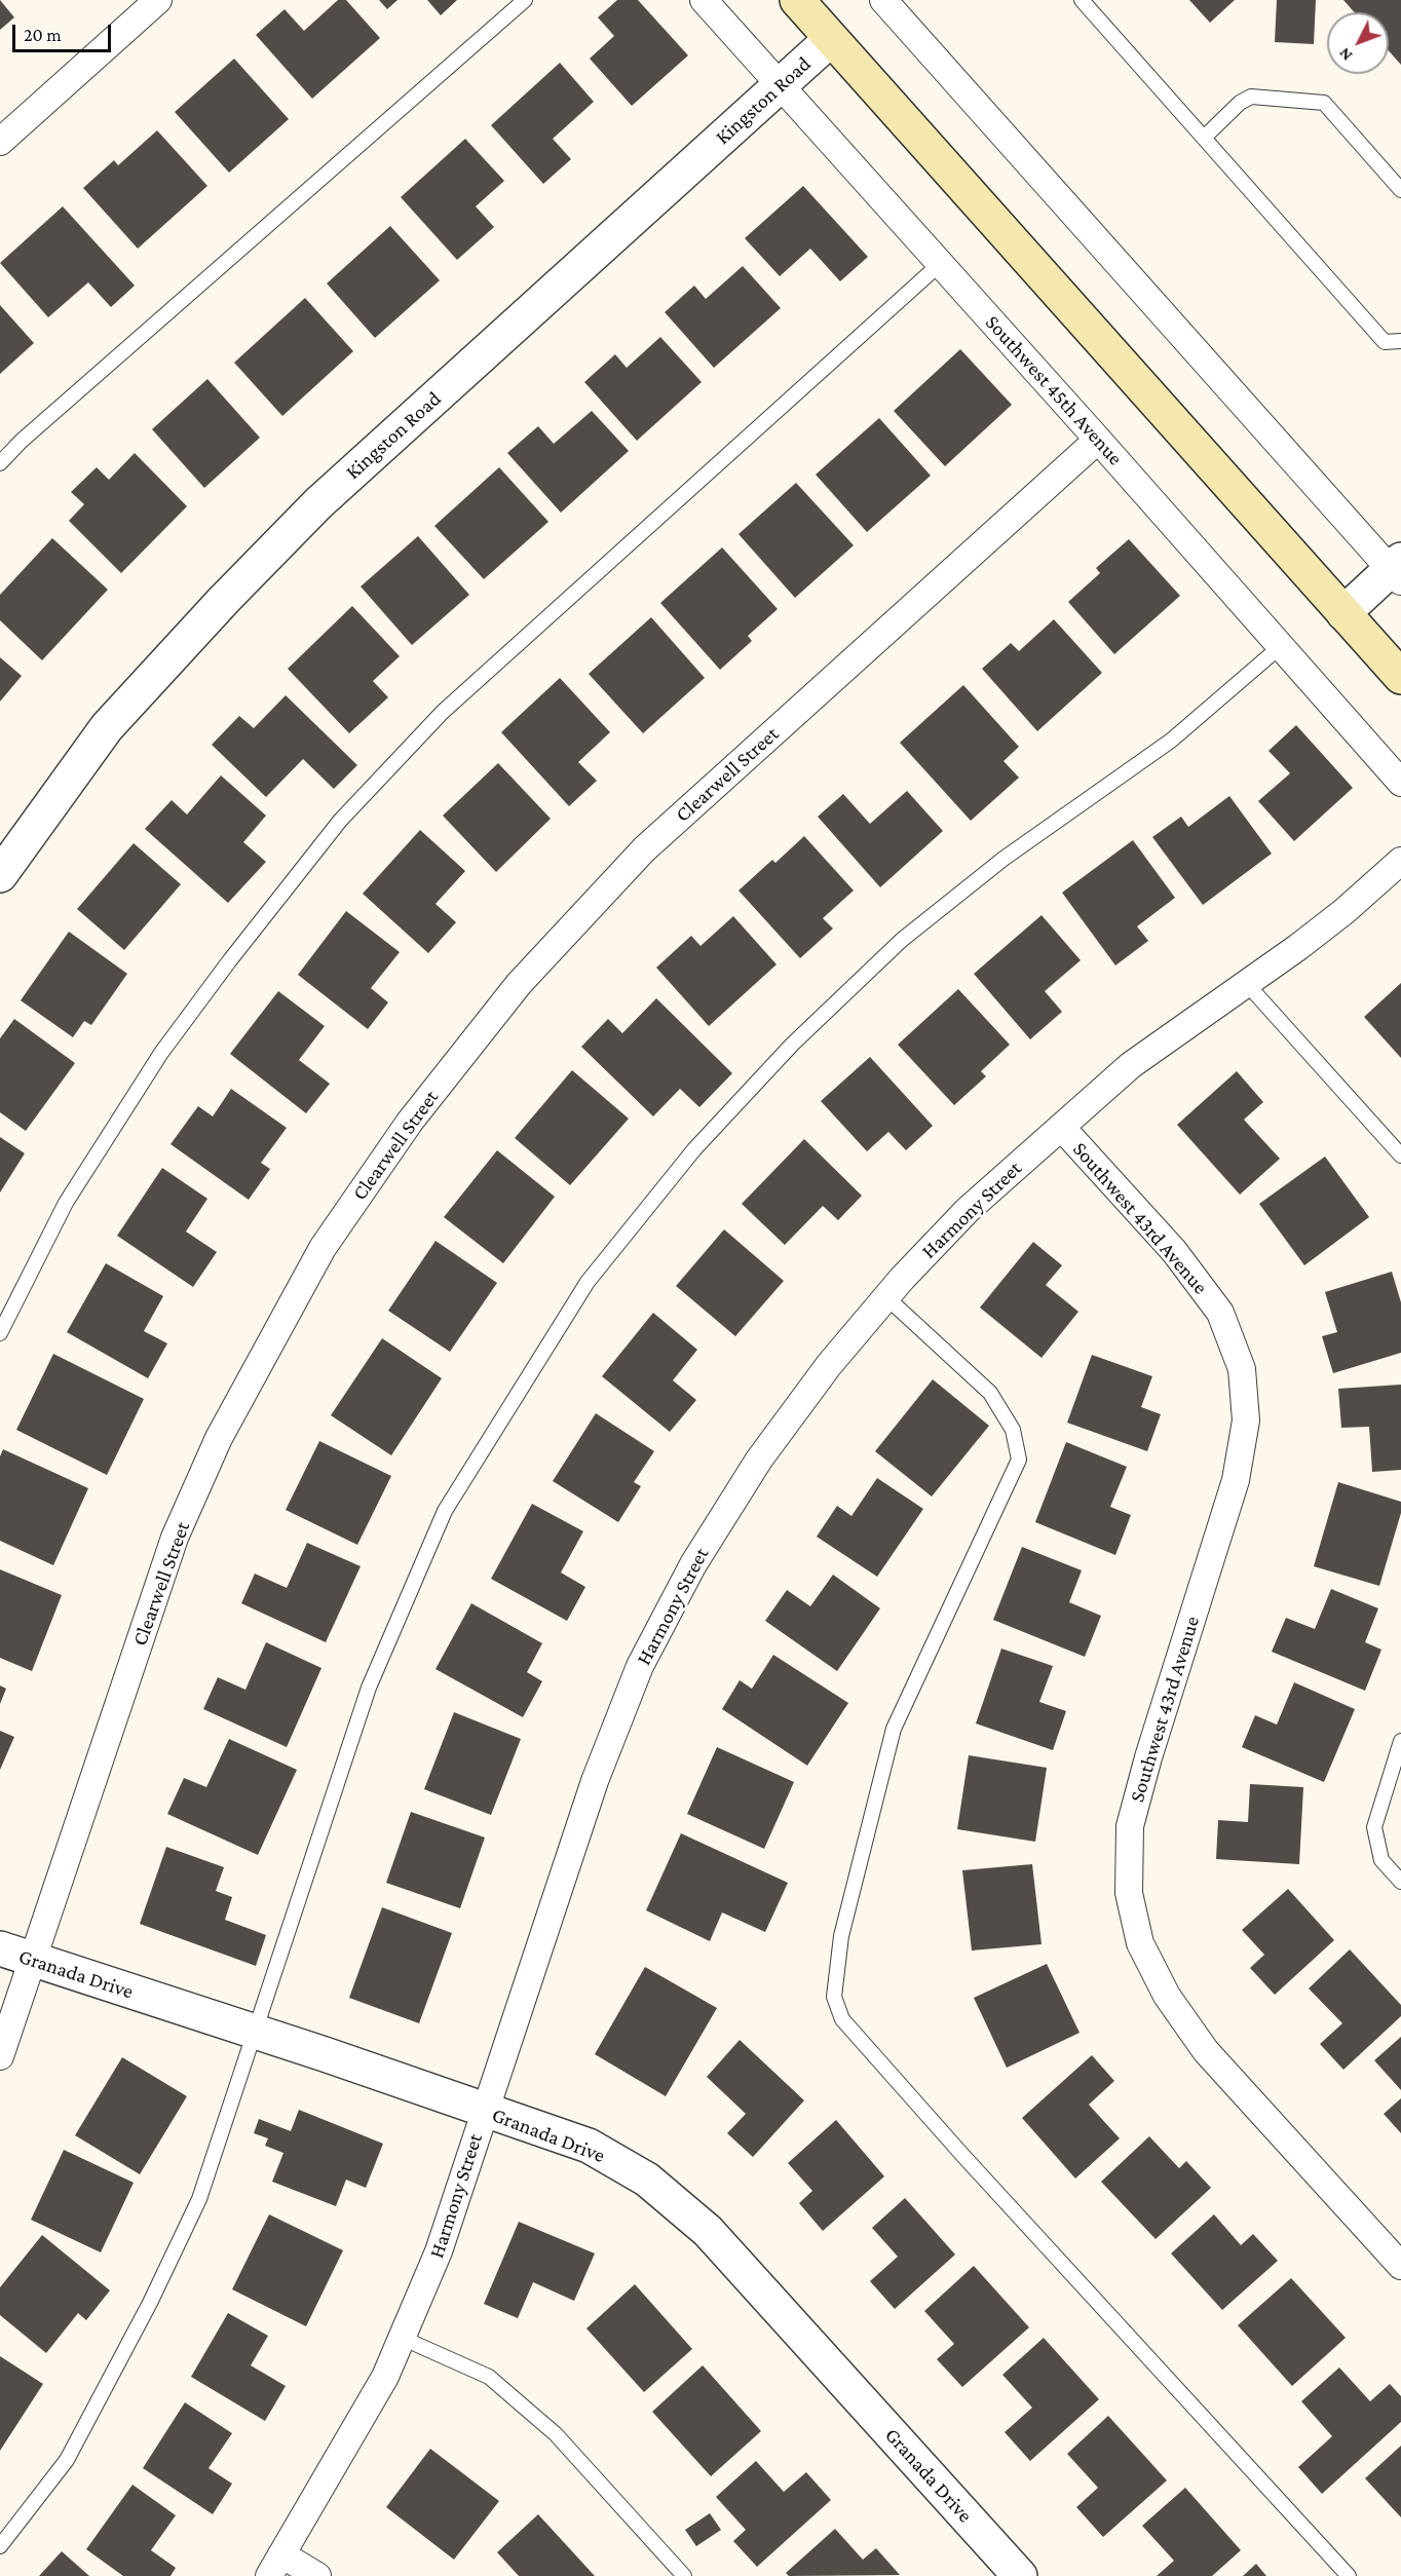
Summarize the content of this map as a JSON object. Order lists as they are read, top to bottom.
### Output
{
  "streets": {
    "street": [
      "Kingston Road",
      "Southwest 45th Avenue",
      "Clearwell Street",
      "Harmony Street",
      "Southwest 43rd Avenue",
      "Granada Drive"
    ]
  },
  "crossings": [
    ["Kingston Road", "Southwest 45th Avenue"],
    ["Southwest 45th Avenue", "Clearwell Street"],
    ["Clearwell Street", "Granada Drive"],
    ["Harmony Street", "Southwest 43rd Avenue"],
    ["Harmony Street", "Granada Drive"]
  ],
  "scale_bar": "20 m",
  "north": "bottom left"
}
